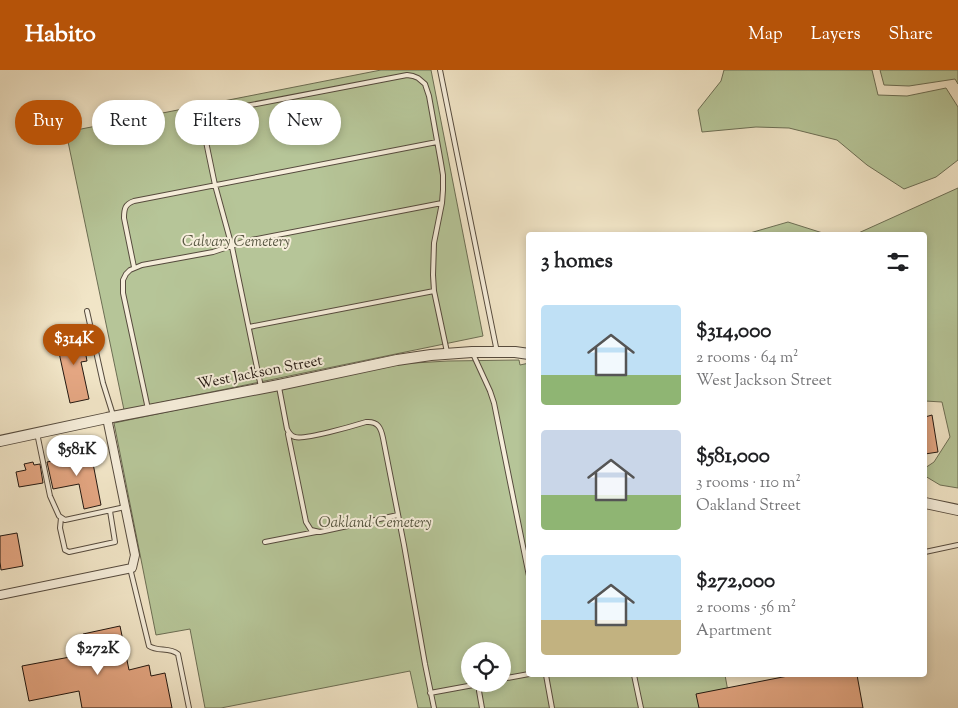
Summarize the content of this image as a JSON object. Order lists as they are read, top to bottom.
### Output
{
  "streets": {
    "street": ["West Jackson Street"]
  },
  "parks": ["Calvary Cemetery", "Oakland Cemetery"],
  "page": {
    "header": "Habito",
    "nav": ["Map", "Layers", "Share"],
    "chip": [
      "Buy",
      "Rent",
      "Filters",
      "New"
    ],
    "heading": "3 homes",
    "list": [
      {
        "name": "$314,000",
        "note": "2 rooms · 64 m² · West Jackson Street"
      },
      {
        "name": "$581,000",
        "note": "3 rooms · 110 m² · Oakland Street"
      },
      {
        "name": "$272,000",
        "note": "2 rooms · 56 m² · Apartment"
      }
    ],
    "price": ["$314K", "$581K", "$272K"]
  }
}
